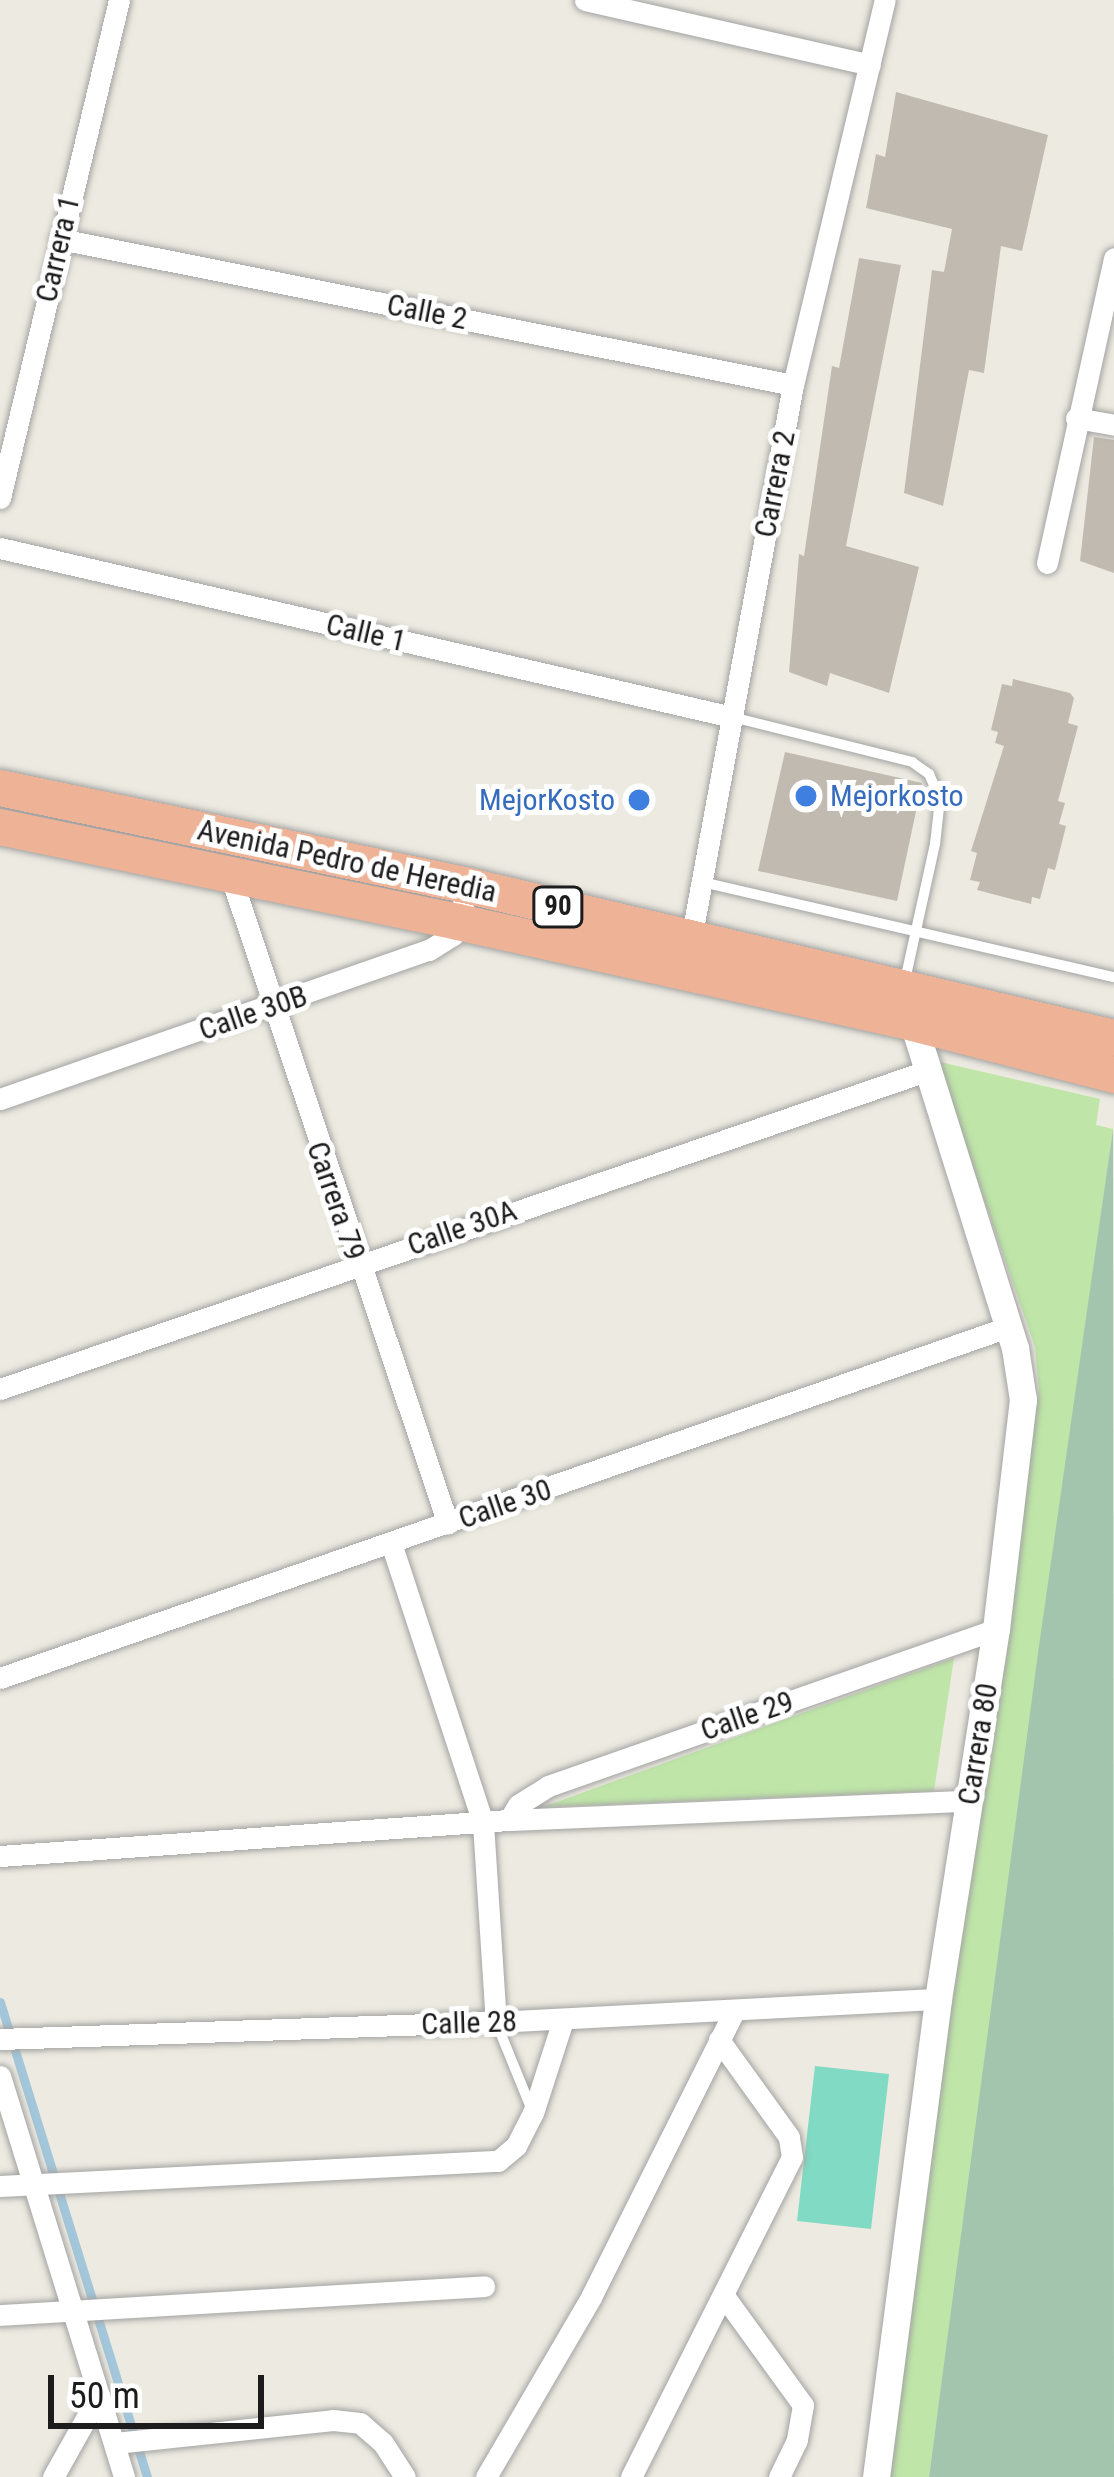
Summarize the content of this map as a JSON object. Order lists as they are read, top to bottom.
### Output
{
  "streets": {
    "highway": ["Avenida Pedro de Heredia", "90"],
    "street": [
      "Carrera 1",
      "Calle 2",
      "Carrera 2",
      "Calle 1",
      "Calle 30B",
      "Carrera 79",
      "Calle 30A",
      "Calle 30",
      "Calle 29",
      "Carrera 80",
      "Calle 28"
    ]
  },
  "crossings": [
    ["Carrera 1", "Calle 2"],
    ["Calle 2", "Carrera 2"],
    ["Carrera 2", "Calle 1"],
    ["Carrera 2", "Avenida Pedro de Heredia"],
    ["Avenida Pedro de Heredia", "Calle 30B"],
    ["Avenida Pedro de Heredia", "Carrera 79"],
    ["Avenida Pedro de Heredia", "Carrera 80"],
    ["Calle 30B", "Carrera 79"],
    ["Carrera 79", "Calle 30A"],
    ["Carrera 79", "Calle 30"],
    ["Calle 30A", "Carrera 80"],
    ["Calle 30", "Carrera 80"],
    ["Calle 29", "Carrera 80"],
    ["Carrera 80", "Calle 28"]
  ],
  "places": ["Mejorkosto", "MejorKosto"],
  "scale_bar": "50 m"
}
